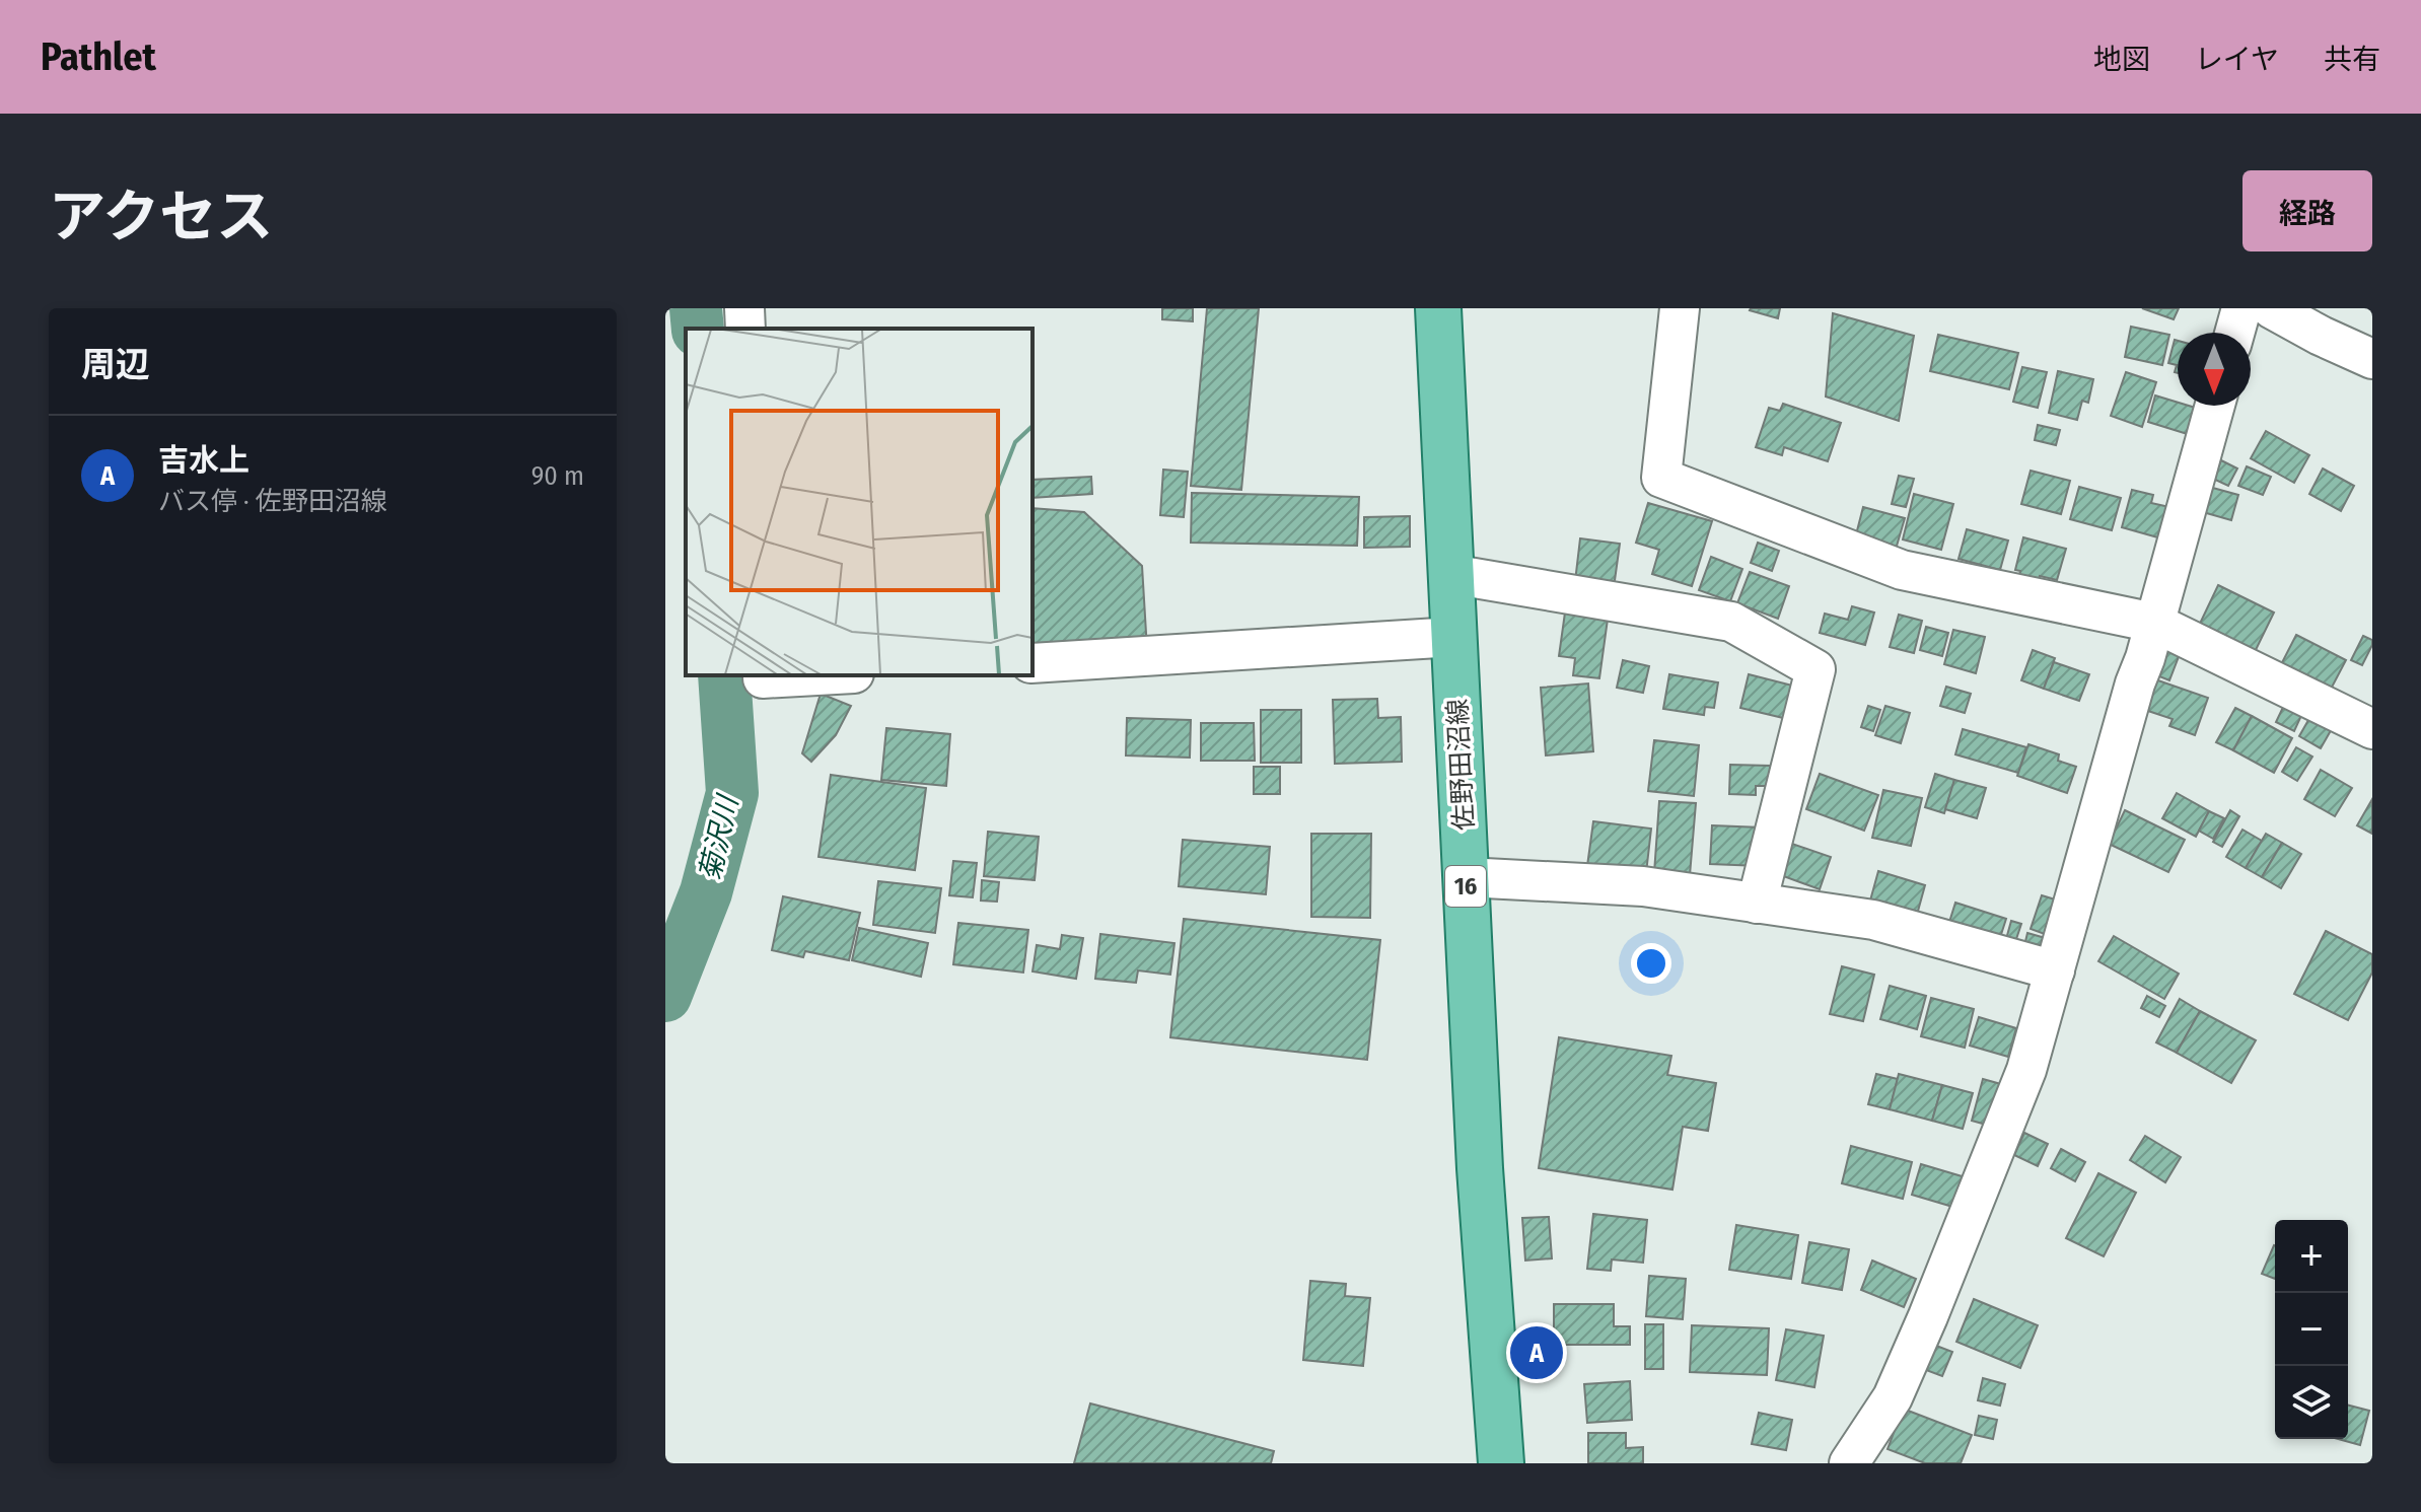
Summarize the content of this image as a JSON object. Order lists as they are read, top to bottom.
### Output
{
  "streets": {
    "main road": ["佐野田沼線", "16"]
  },
  "water": ["菊沢川"],
  "north": "bottom",
  "page": {
    "header": "Pathlet",
    "nav": ["地図", "レイヤ", "共有"],
    "title": "アクセス",
    "buttons": "経路",
    "heading": "周辺",
    "list": [
      {
        "mark": "A",
        "name": "吉水上",
        "note": "バス停 · 佐野田沼線",
        "value": "90 m"
      }
    ],
    "map_buttons": ["+", "−"],
    "pins": "A"
  }
}
